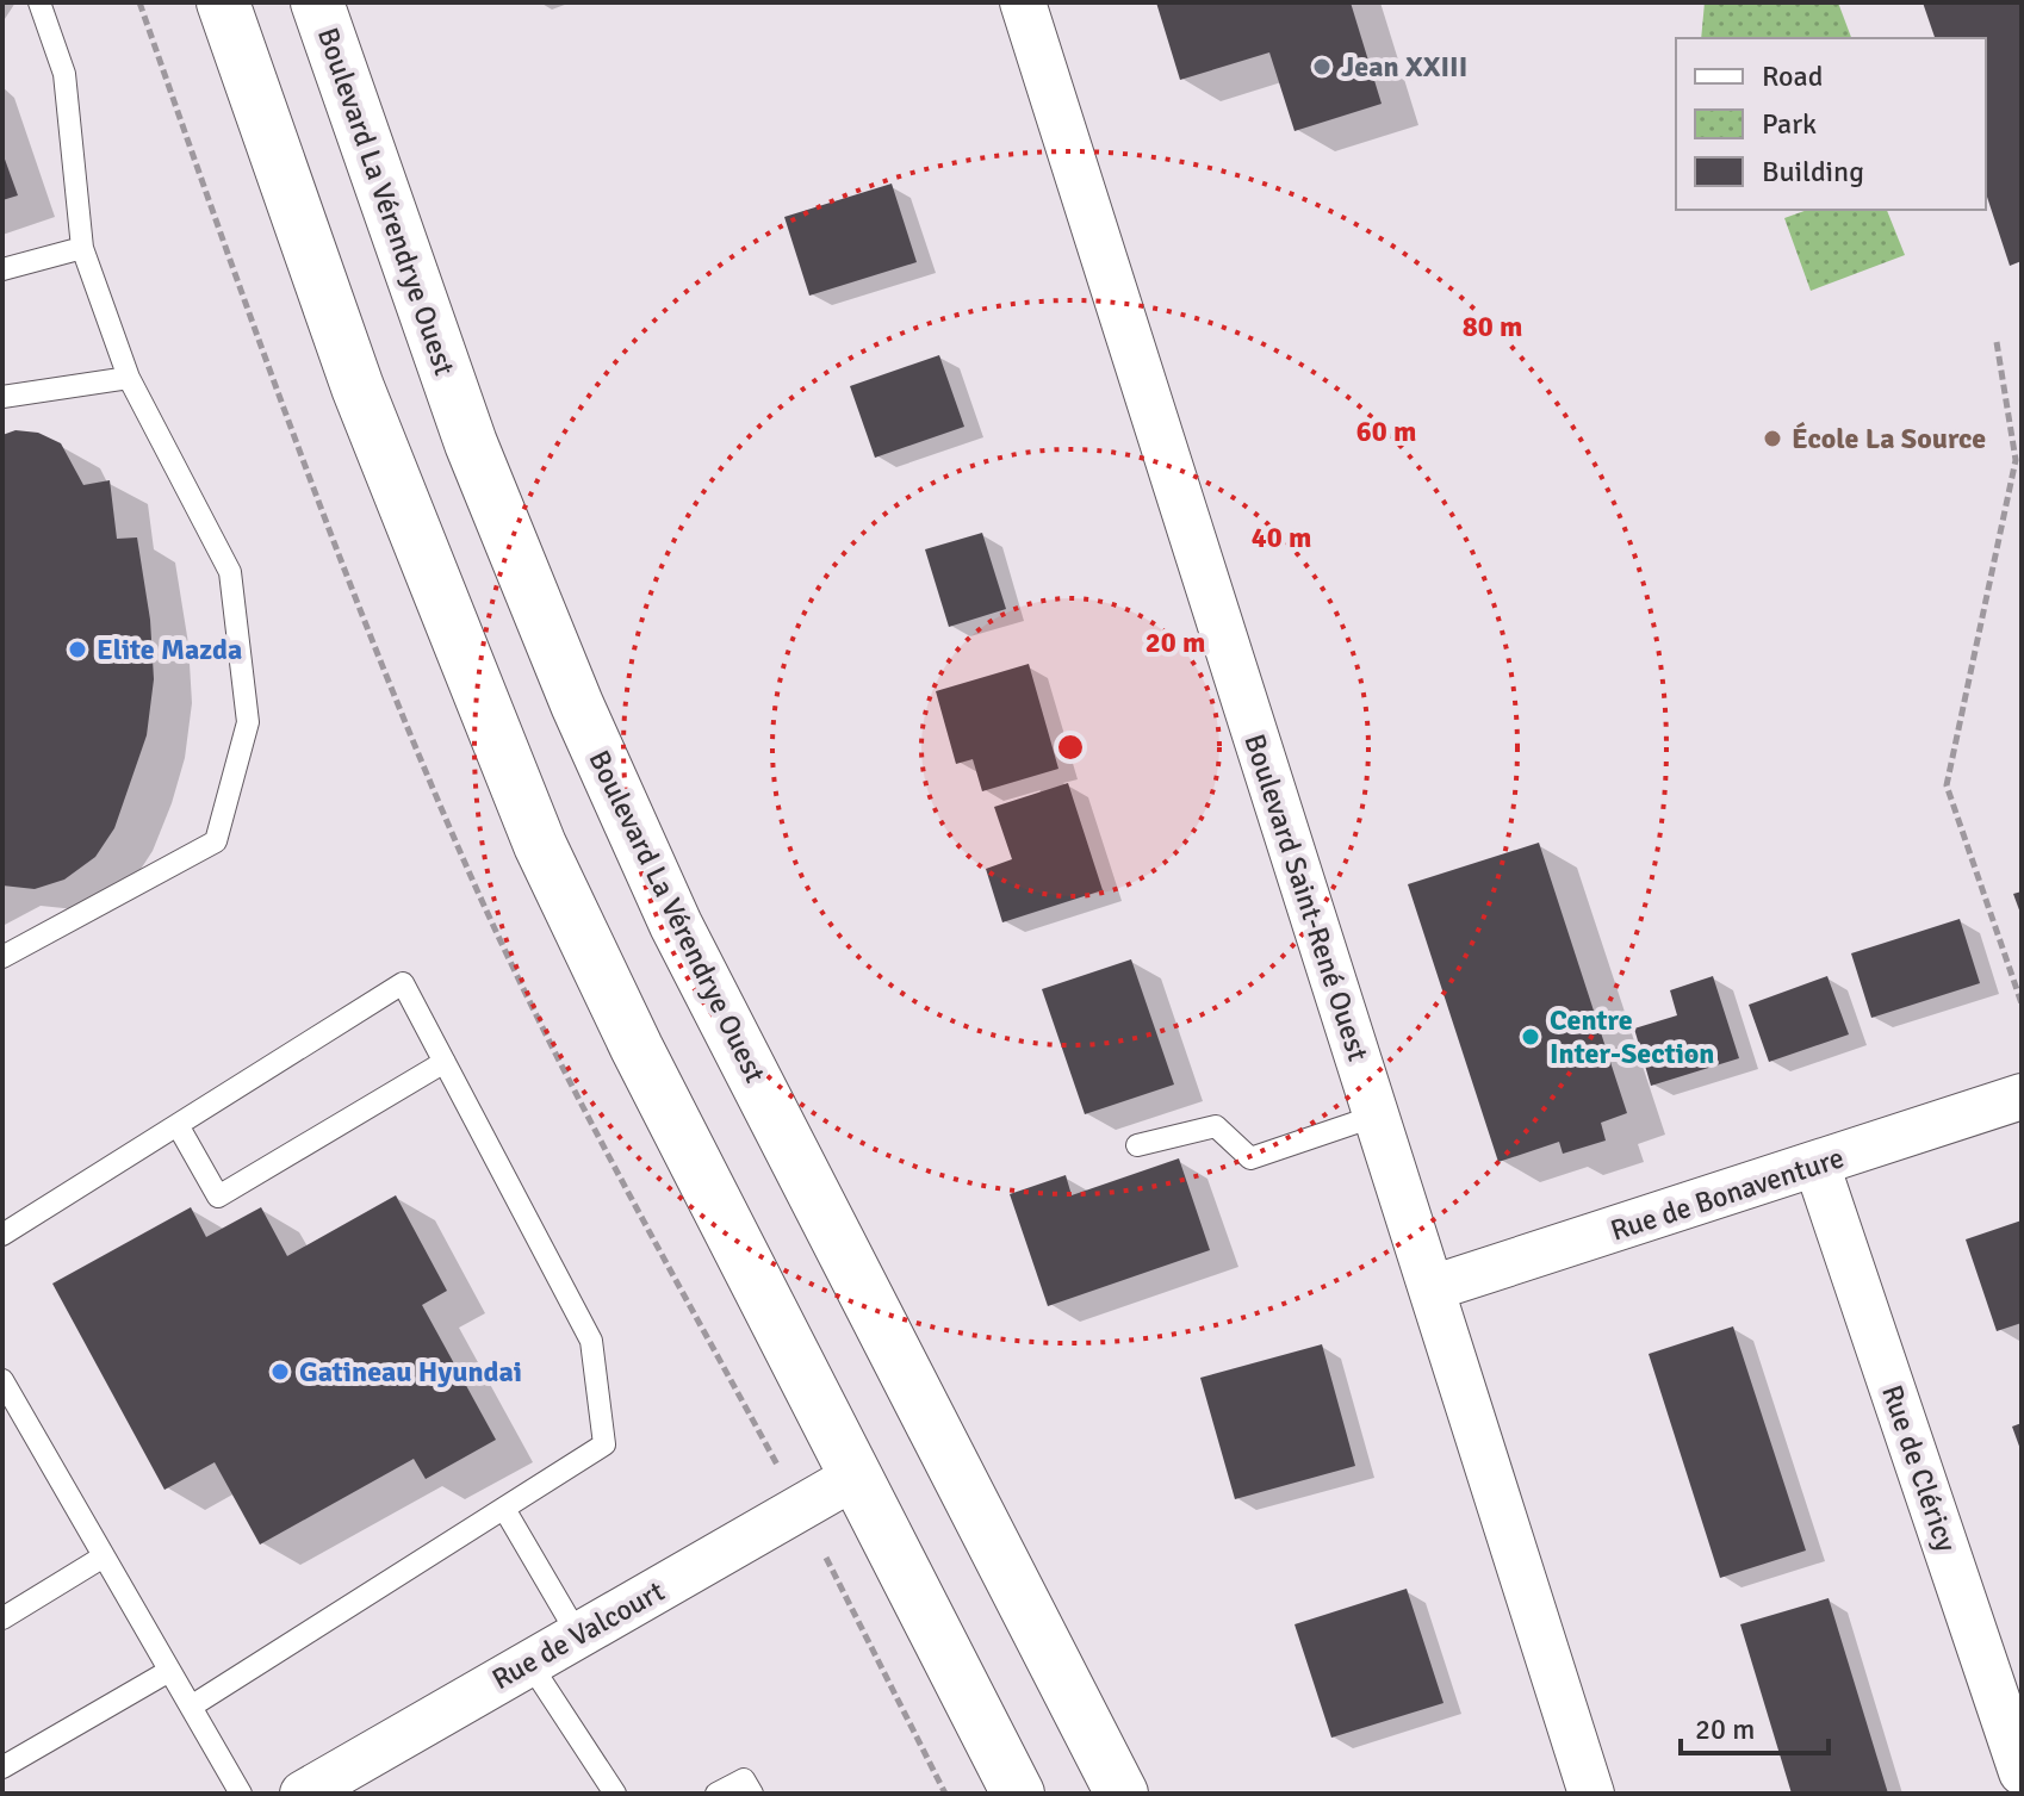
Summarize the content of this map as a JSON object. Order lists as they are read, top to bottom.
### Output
{
  "streets": {
    "main road": ["Boulevard La Vérendrye Ouest"],
    "street": [
      "Boulevard Saint-René Ouest",
      "Rue de Bonaventure",
      "Rue de Cléricy",
      "Rue de Valcourt"
    ]
  },
  "crossings": [
    ["Boulevard Saint-René Ouest", "Rue de Bonaventure"],
    ["Rue de Bonaventure", "Rue de Cléricy"]
  ],
  "places": [
    "Jean XXIII",
    "École La Source",
    "Elite Mazda",
    "Centre Inter-Section",
    "Gatineau Hyundai"
  ],
  "legend": ["Road", "Park", "Building"],
  "scale_bar": "20 m",
  "rings": [
    "80 m",
    "60 m",
    "40 m",
    "20 m"
  ]
}
